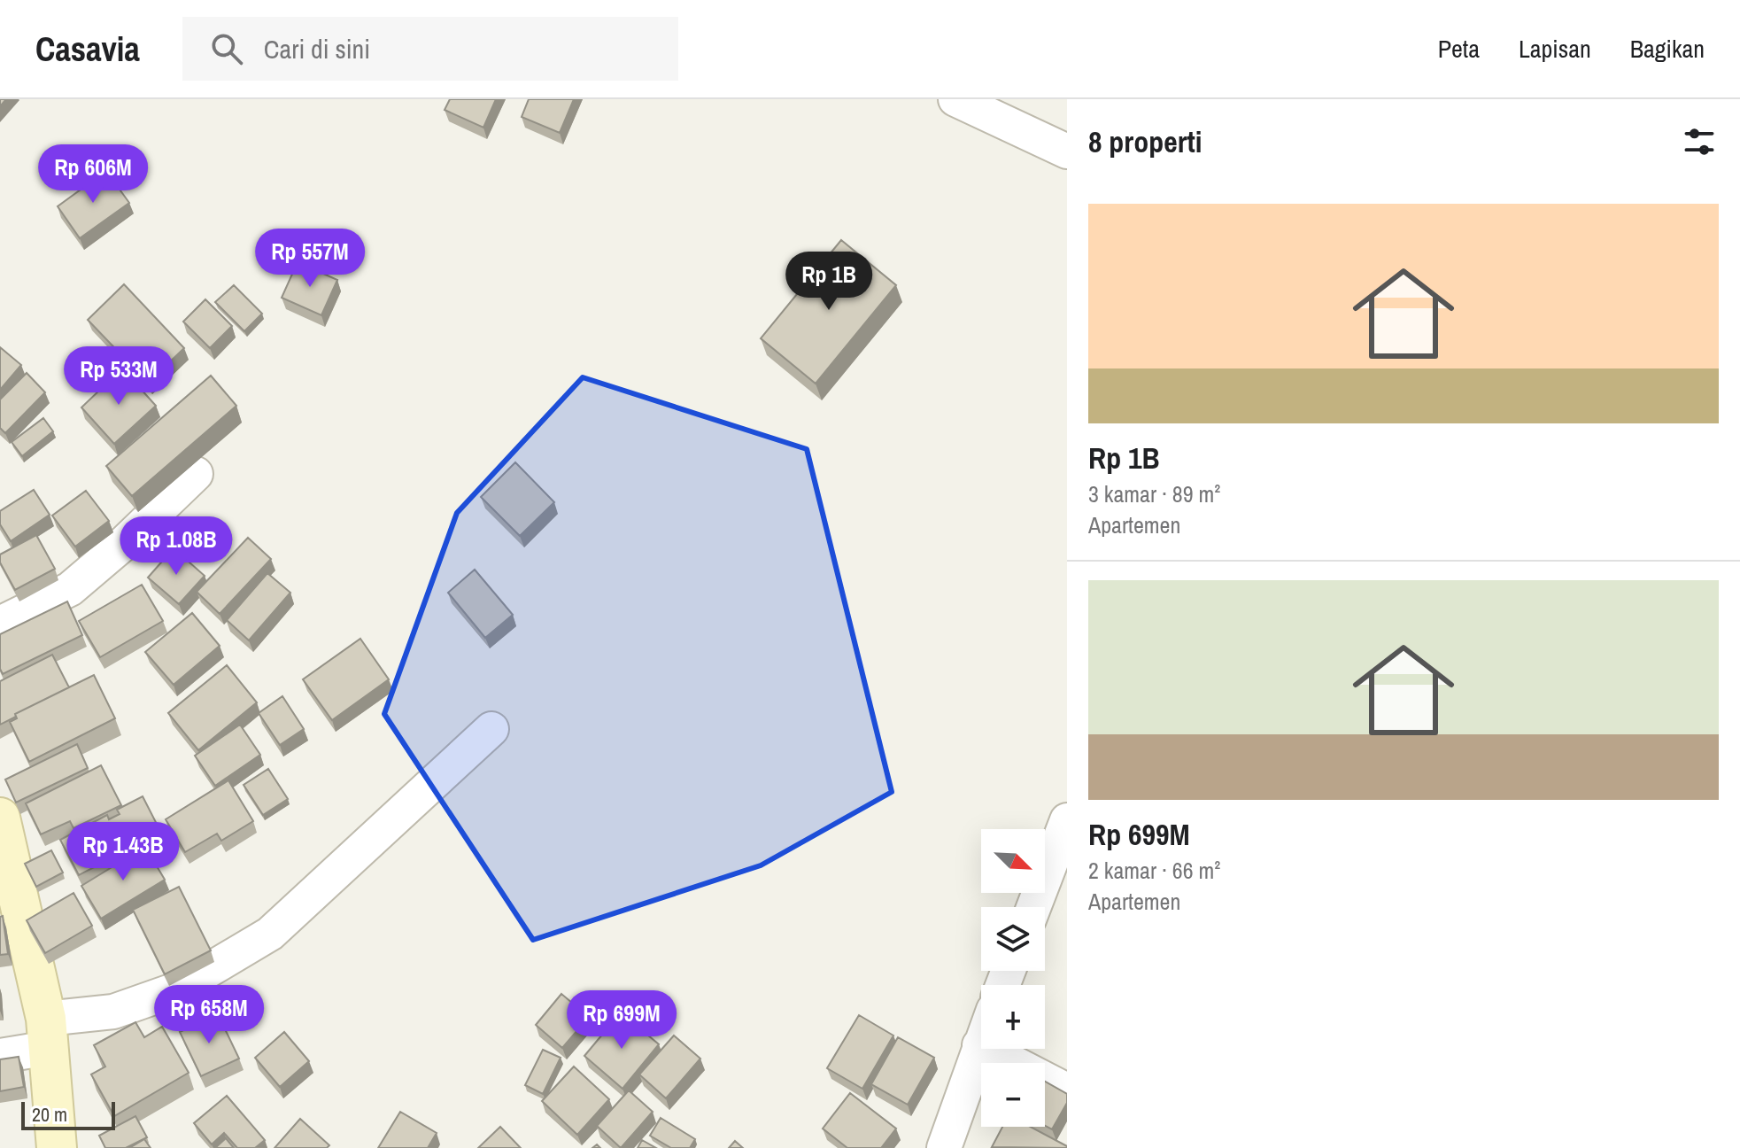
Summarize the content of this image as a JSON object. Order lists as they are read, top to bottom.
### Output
{
  "scale_bar": "20 m",
  "north": "bottom right",
  "page": {
    "header": "Casavia",
    "search": "Cari di sini",
    "nav": ["Peta", "Lapisan", "Bagikan"],
    "heading": "8 properti",
    "price": [
      "Rp 606M",
      "Rp 557M",
      "Rp 1B",
      "Rp 533M",
      "Rp 1.08B",
      "Rp 1.43B",
      "Rp 658M",
      "Rp 699M"
    ],
    "list": [
      {
        "name": "Rp 1B",
        "note": "3 kamar · 89 m² · Apartemen"
      },
      {
        "name": "Rp 699M",
        "note": "2 kamar · 66 m² · Apartemen"
      }
    ],
    "map_buttons": ["+", "−"],
    "scale": "20 m"
  }
}
